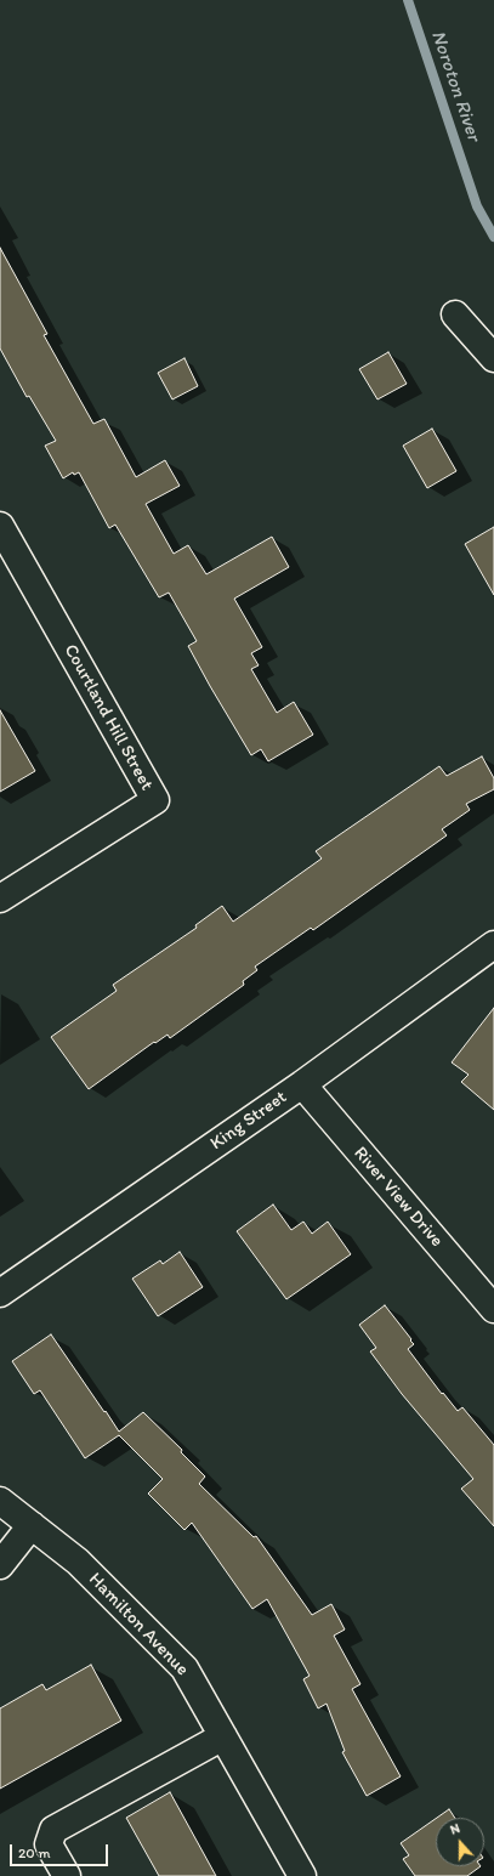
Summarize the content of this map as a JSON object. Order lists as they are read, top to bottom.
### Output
{
  "streets": {
    "street": [
      "Courtland Hill Street",
      "King Street",
      "River View Drive",
      "Hamilton Avenue"
    ]
  },
  "crossings": [
    ["King Street", "River View Drive"]
  ],
  "water": ["Noroton River"],
  "scale_bar": "20 m",
  "north": "top"
}
